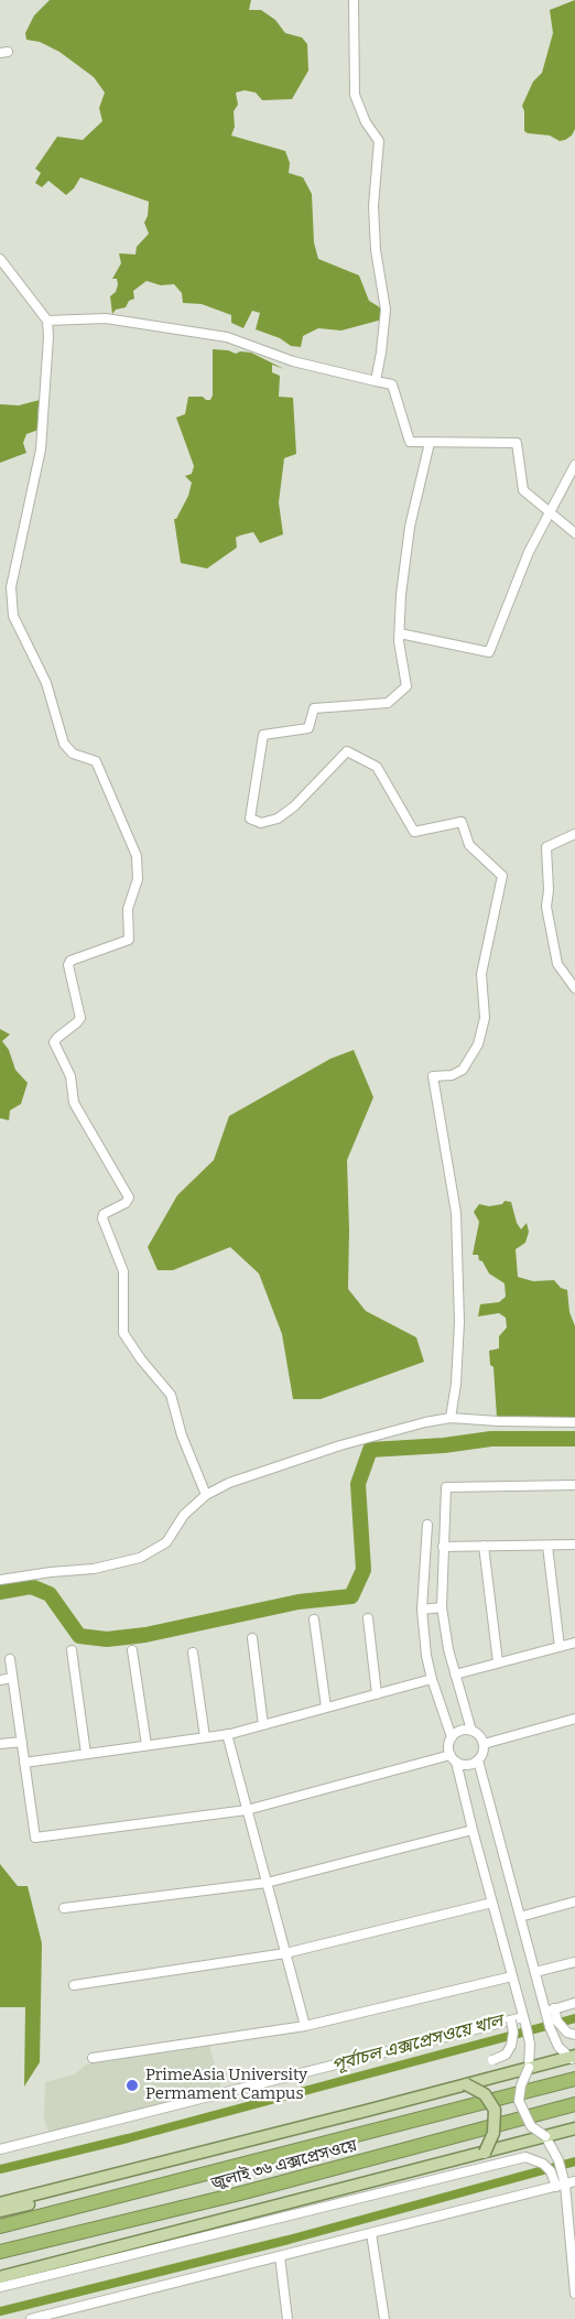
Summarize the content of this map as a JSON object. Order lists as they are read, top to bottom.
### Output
{
  "streets": {
    "highway": ["জুলাই ৩৬ এক্সপ্রেসওয়ে"]
  },
  "water": ["পূর্বাচল এক্সপ্রেসওয়ে খাল"],
  "places": ["PrimeAsia University Permament Campus"]
}
